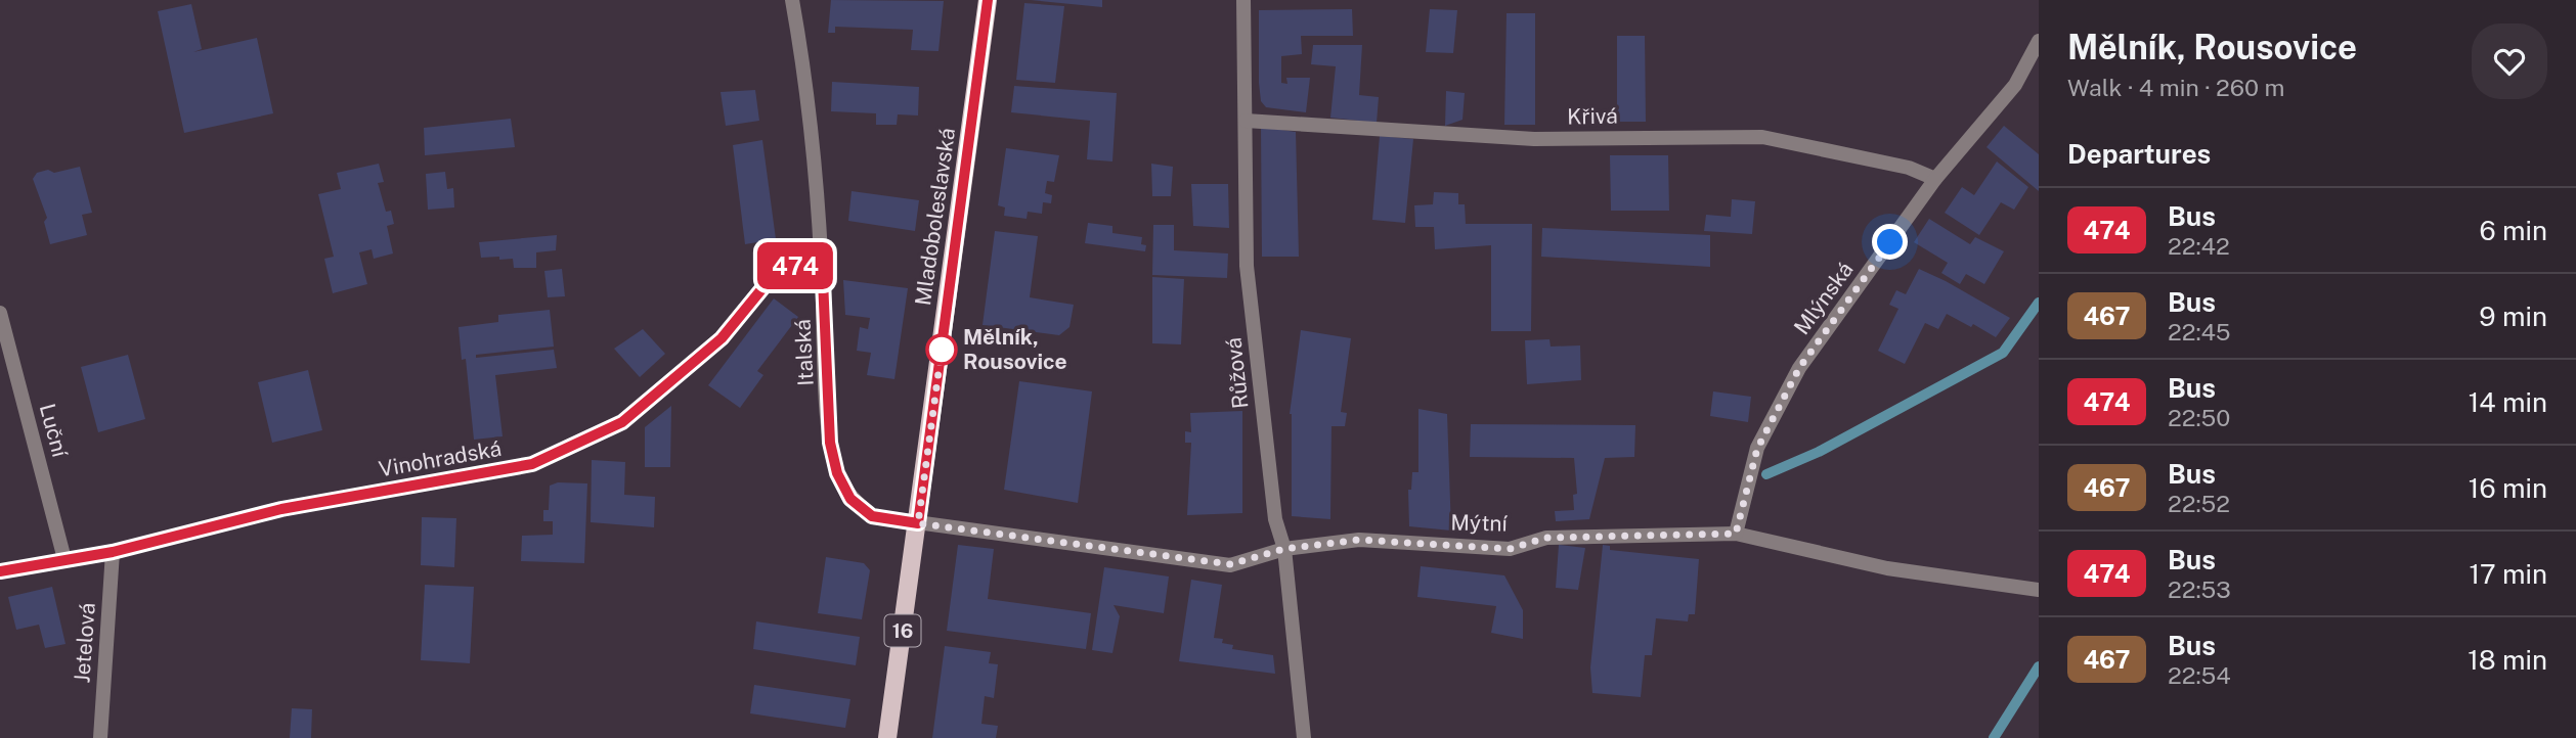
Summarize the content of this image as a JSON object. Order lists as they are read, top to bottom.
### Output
{
  "streets": {
    "main road": ["Mladoboleslavská", "16"],
    "street": [
      "Křivá",
      "Mlýnská",
      "Italská",
      "Růžová",
      "Luční",
      "Vinohradská",
      "Mýtní",
      "Jetelová"
    ]
  },
  "crossings": [
    ["Křivá", "Mlýnská"],
    ["Křivá", "Růžová"],
    ["Mladoboleslavská", "Italská"],
    ["Mladoboleslavská", "Mýtní"],
    ["Mlýnská", "Mýtní"],
    ["Italská", "Vinohradská"],
    ["Italská", "Mýtní"],
    ["Růžová", "Mýtní"],
    ["Luční", "Vinohradská"],
    ["Vinohradská", "Jetelová"]
  ],
  "places": ["Mělník, Rousovice"],
  "lines": ["bus line 474"],
  "page": {
    "on_map": "474",
    "heading": [
      ["Mělník, Rousovice", "Walk · 4 min · 260 m"],
      "Departures"
    ],
    "list": [
      {
        "mark": "474",
        "name": "Bus",
        "note": "22:42",
        "value": "6 min"
      },
      {
        "mark": "467",
        "name": "Bus",
        "note": "22:45",
        "value": "9 min"
      },
      {
        "mark": "474",
        "name": "Bus",
        "note": "22:50",
        "value": "14 min"
      },
      {
        "mark": "467",
        "name": "Bus",
        "note": "22:52",
        "value": "16 min"
      },
      {
        "mark": "474",
        "name": "Bus",
        "note": "22:53",
        "value": "17 min"
      },
      {
        "mark": "467",
        "name": "Bus",
        "note": "22:54",
        "value": "18 min"
      }
    ]
  }
}
